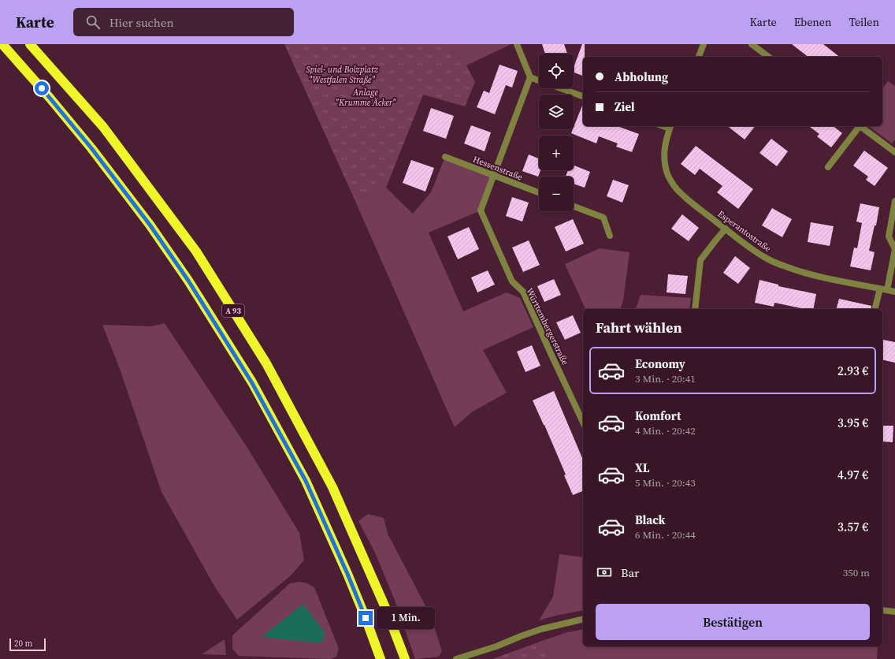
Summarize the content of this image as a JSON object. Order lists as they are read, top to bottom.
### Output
{
  "streets": {
    "highway": ["A 93"],
    "street": ["Hessenstraße", "Esperantostraße", "Württembergerstraße"]
  },
  "crossings": [
    ["Hessenstraße", "Württembergerstraße"]
  ],
  "parks": ["Spiel- und Bolzplatz \"Westfalen Straße\"", "Anlage \"Krumme Äcker\""],
  "scale_bar": "20 m",
  "page": {
    "header": "Karte",
    "search": "Hier suchen",
    "nav": ["Karte", "Ebenen", "Teilen"],
    "map_buttons": ["+", "−"],
    "banner": ["Abholung", "Ziel"],
    "heading": "Fahrt wählen",
    "list": [
      {
        "name": "Economy",
        "note": "3 Min. · 20:41",
        "value": "2.93 €"
      },
      {
        "name": "Komfort",
        "note": "4 Min. · 20:42",
        "value": "3.95 €"
      },
      {
        "name": "XL",
        "note": "5 Min. · 20:43",
        "value": "4.97 €"
      },
      {
        "name": "Black",
        "note": "6 Min. · 20:44",
        "value": "3.57 €"
      }
    ],
    "pay": ["Bar", "350 m"],
    "buttons": "Bestätigen",
    "bubble": "1 Min.",
    "scale": "20 m"
  }
}
